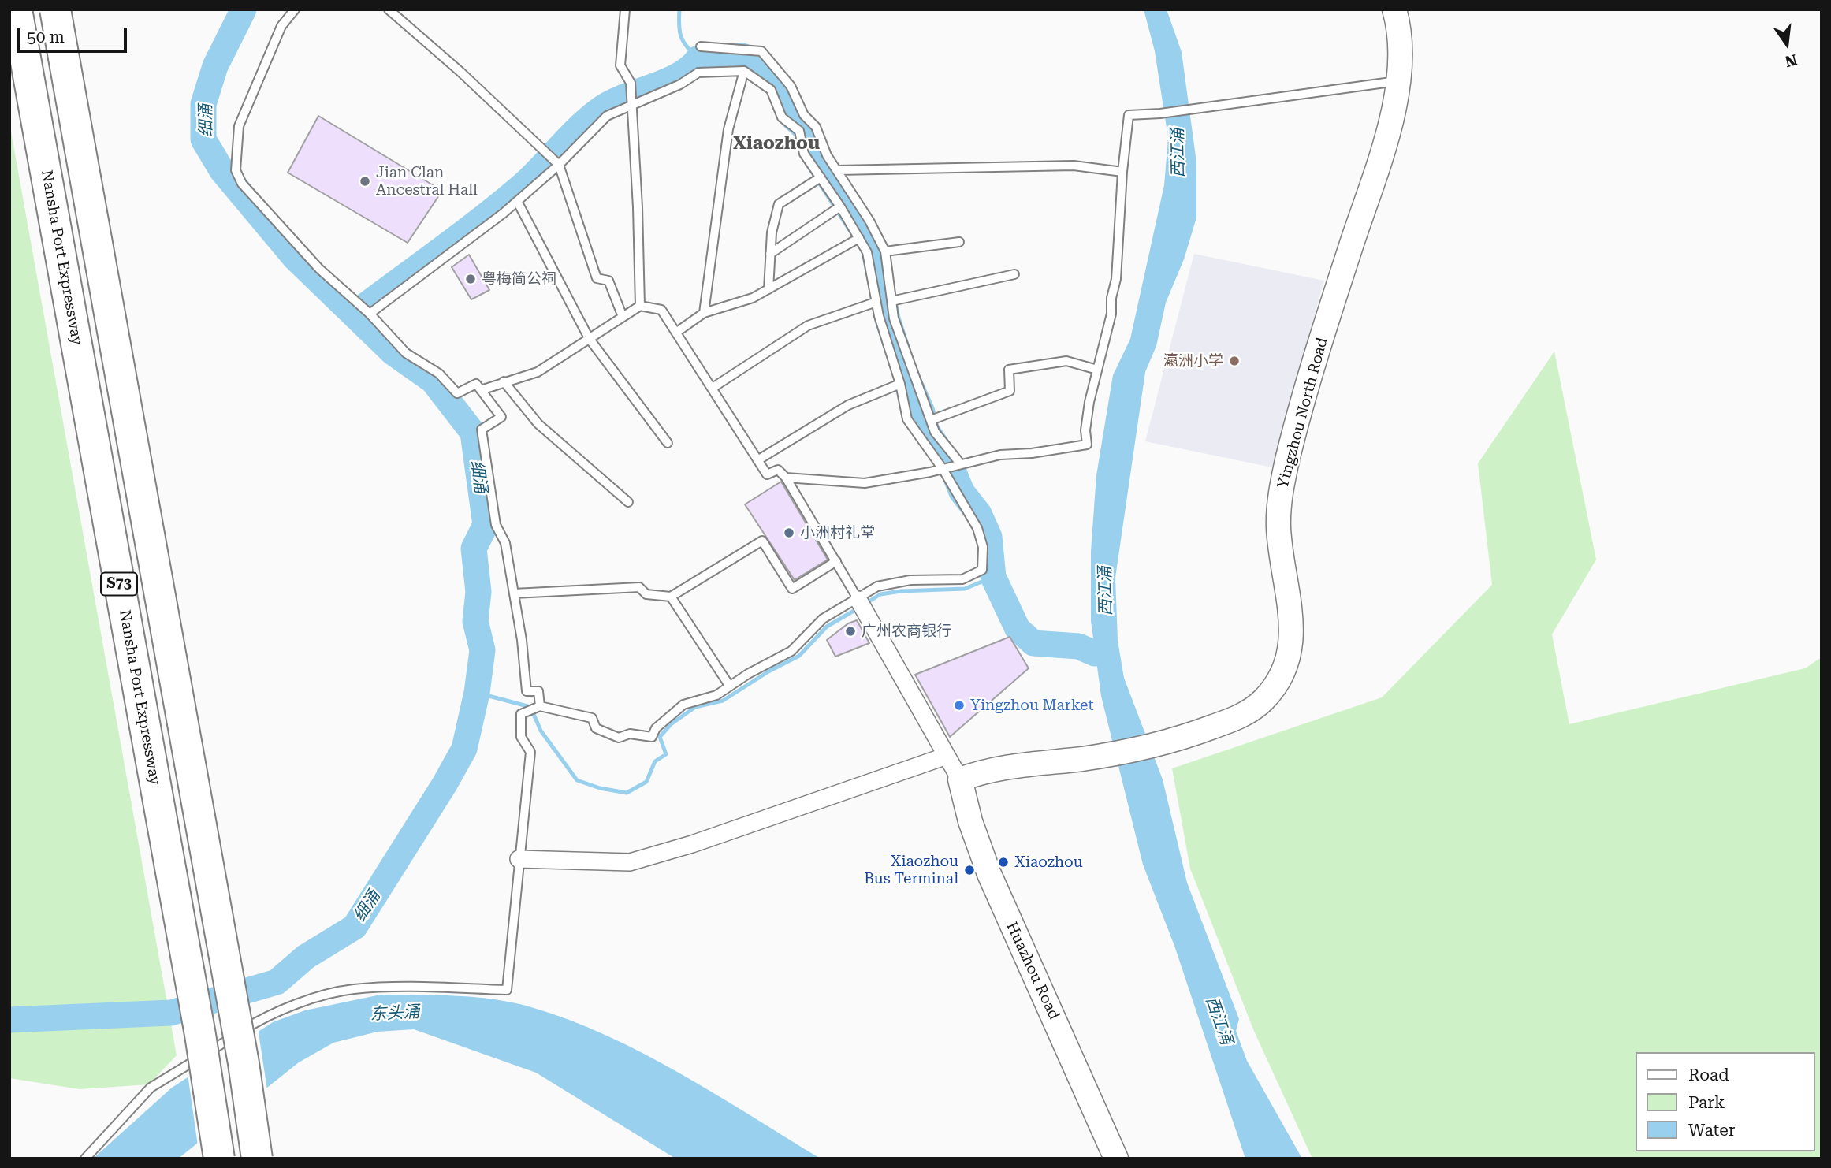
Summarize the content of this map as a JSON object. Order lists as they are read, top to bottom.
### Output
{
  "streets": {
    "highway": ["Nansha Port Expressway", "S73"],
    "main road": ["Yingzhou North Road", "Huazhou Road"]
  },
  "crossings": [
    ["Yingzhou North Road", "Huazhou Road"]
  ],
  "districts": ["Xiaozhou"],
  "water": ["细涌", "西江涌", "东头涌"],
  "places": [
    "Jian Clan Ancestral Hall",
    "粤梅简公祠",
    "瀛洲小学",
    "小洲村礼堂",
    "广州农商银行",
    "Yingzhou Market",
    "Xiaozhou",
    "Xiaozhou Bus Terminal"
  ],
  "legend": ["Road", "Park", "Water"],
  "scale_bar": "50 m",
  "north": "bottom"
}
